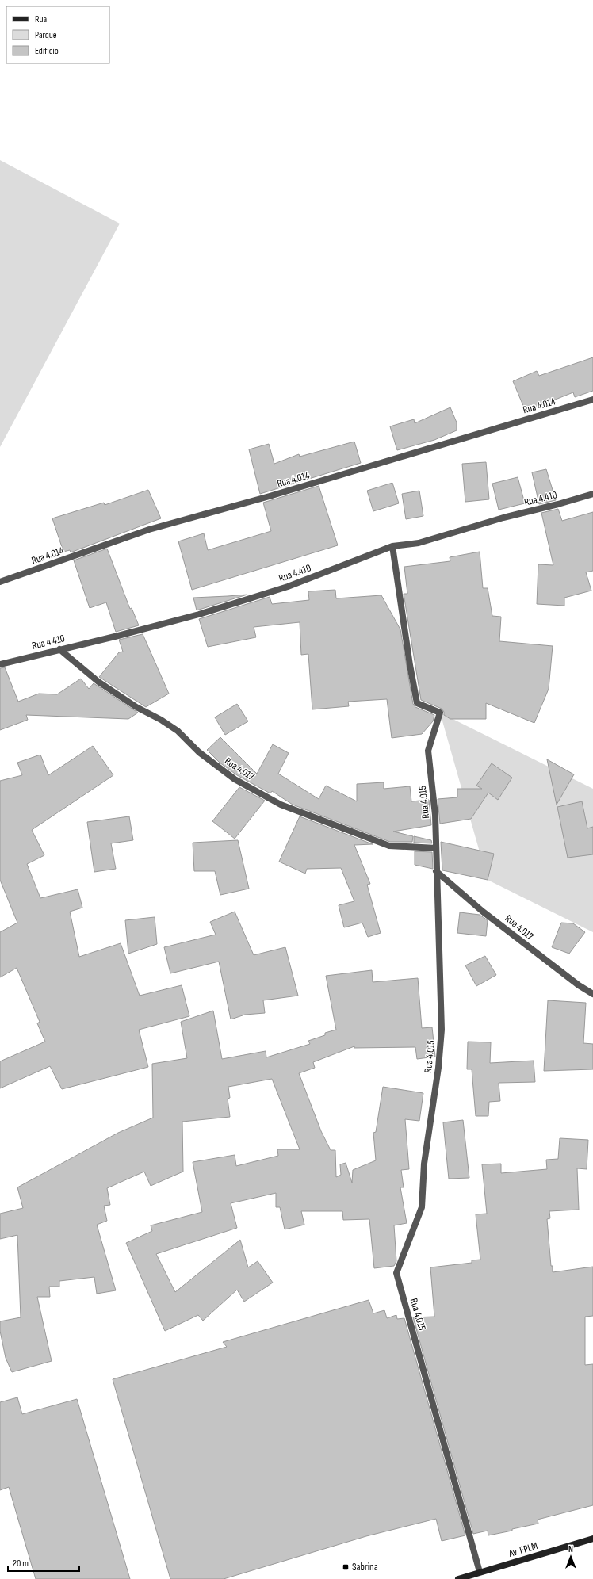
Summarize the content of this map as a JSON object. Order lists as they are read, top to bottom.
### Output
{
  "streets": {
    "main road": ["Av. FPLM"],
    "street": [
      "Rua 4.014",
      "Rua 4.410",
      "Rua 4.017",
      "Rua 4.015"
    ]
  },
  "crossings": [
    ["Rua 4.410", "Rua 4.017"],
    ["Rua 4.410", "Rua 4.015"],
    ["Rua 4.017", "Rua 4.015"],
    ["Rua 4.015", "Av. FPLM"]
  ],
  "places": {
    "transit": ["Sabrina"]
  },
  "legend": ["Rua", "Parque", "Edifício"],
  "scale_bar": "20 m",
  "north": "top"
}
